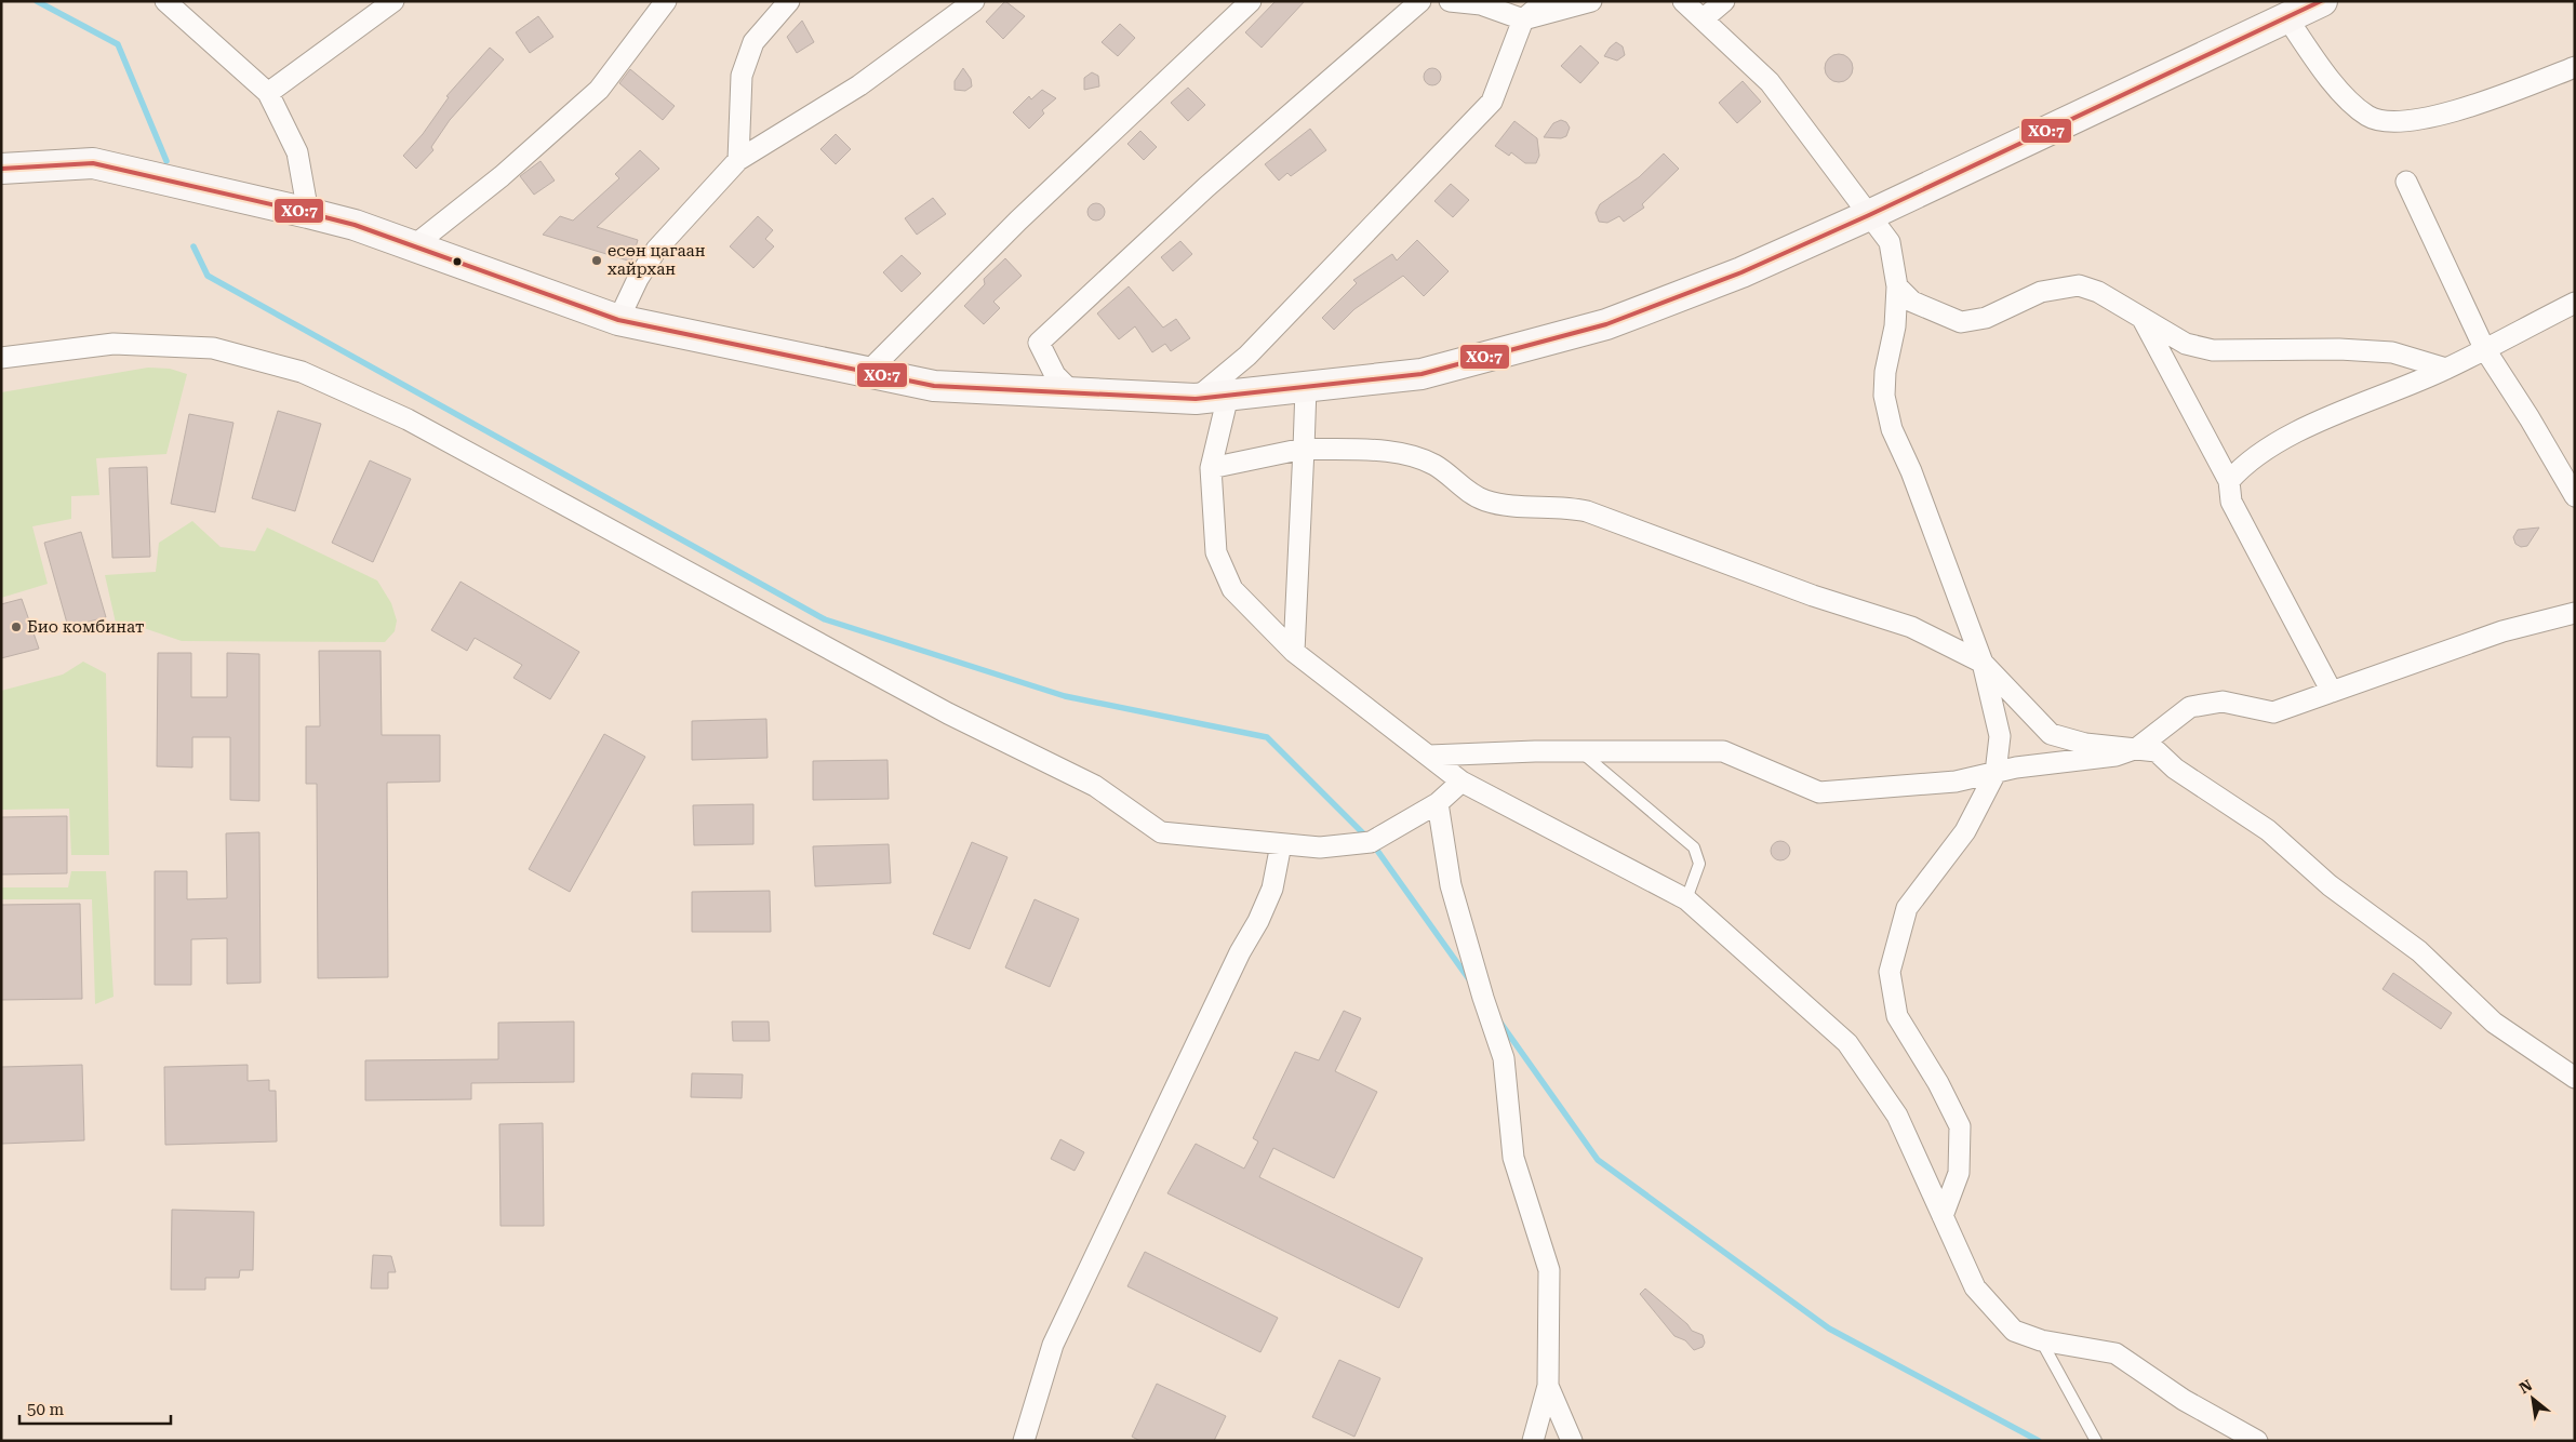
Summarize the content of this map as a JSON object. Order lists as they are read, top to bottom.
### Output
{
  "places": ["есөн цагаан хайрхан", "Био комбинат"],
  "lines": ["transit line ХО:7"],
  "scale_bar": "50 m",
  "north": "top left"
}
